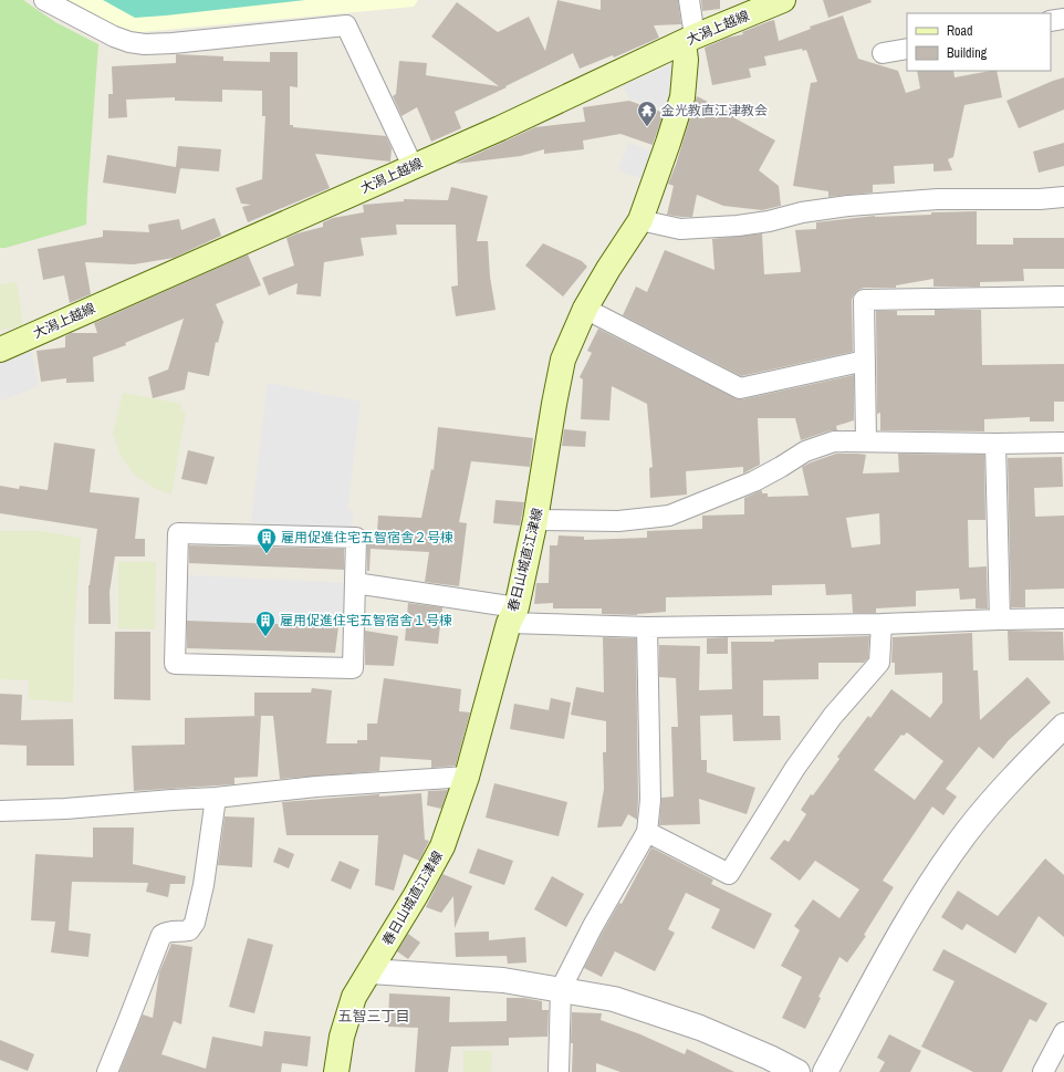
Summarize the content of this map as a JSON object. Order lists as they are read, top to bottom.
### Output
{
  "streets": {
    "main road": ["大潟上越線", "春日山城直江津線"]
  },
  "crossings": [
    ["大潟上越線", "春日山城直江津線"]
  ],
  "districts": ["五智三丁目"],
  "places": {
    "temple": ["金光教直江津教会"],
    "building": ["雇用促進住宅五智宿舎２号棟", "雇用促進住宅五智宿舎１号棟"]
  },
  "legend": ["Road", "Building"]
}
